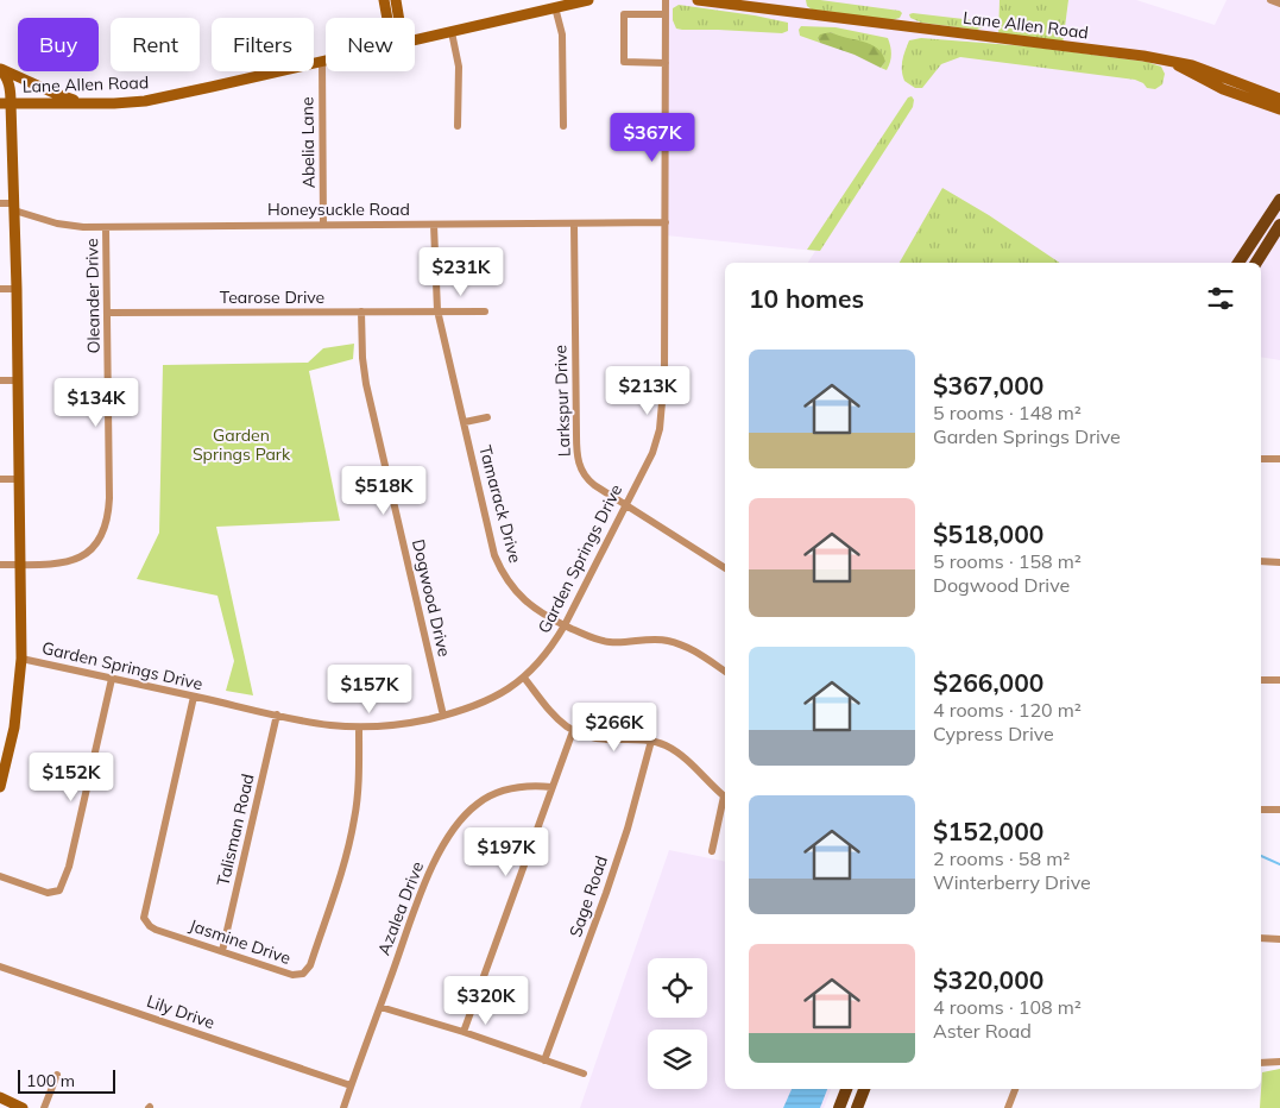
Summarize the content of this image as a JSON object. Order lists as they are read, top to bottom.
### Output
{
  "streets": {
    "main road": ["Lane Allen Road"],
    "street": [
      "Abelia Lane",
      "Honeysuckle Road",
      "Oleander Drive",
      "Tearose Drive",
      "Larkspur Drive",
      "Tamarack Drive",
      "Garden Springs Drive",
      "Dogwood Drive",
      "Talisman Road",
      "Sage Road",
      "Azalea Drive",
      "Jasmine Drive",
      "Lily Drive"
    ]
  },
  "crossings": [
    ["Lane Allen Road", "Abelia Lane"],
    ["Abelia Lane", "Honeysuckle Road"],
    ["Honeysuckle Road", "Oleander Drive"],
    ["Honeysuckle Road", "Larkspur Drive"],
    ["Honeysuckle Road", "Tamarack Drive"],
    ["Honeysuckle Road", "Garden Springs Drive"],
    ["Oleander Drive", "Tearose Drive"],
    ["Tearose Drive", "Tamarack Drive"],
    ["Tearose Drive", "Dogwood Drive"],
    ["Larkspur Drive", "Garden Springs Drive"],
    ["Tamarack Drive", "Garden Springs Drive"],
    ["Garden Springs Drive", "Dogwood Drive"],
    ["Garden Springs Drive", "Talisman Road"],
    ["Garden Springs Drive", "Jasmine Drive"],
    ["Talisman Road", "Jasmine Drive"],
    ["Azalea Drive", "Lily Drive"]
  ],
  "parks": ["Garden Springs Park"],
  "scale_bar": "100 m",
  "page": {
    "chip": [
      "Buy",
      "Rent",
      "Filters",
      "New"
    ],
    "price": [
      "$367K",
      "$231K",
      "$213K",
      "$134K",
      "$518K",
      "$157K",
      "$266K",
      "$152K",
      "$197K",
      "$320K"
    ],
    "heading": "10 homes",
    "list": [
      {
        "name": "$367,000",
        "note": "5 rooms · 148 m² · Garden Springs Drive"
      },
      {
        "name": "$518,000",
        "note": "5 rooms · 158 m² · Dogwood Drive"
      },
      {
        "name": "$266,000",
        "note": "4 rooms · 120 m² · Cypress Drive"
      },
      {
        "name": "$152,000",
        "note": "2 rooms · 58 m² · Winterberry Drive"
      },
      {
        "name": "$320,000",
        "note": "4 rooms · 108 m² · Aster Road"
      }
    ],
    "scale": "100 m"
  }
}
